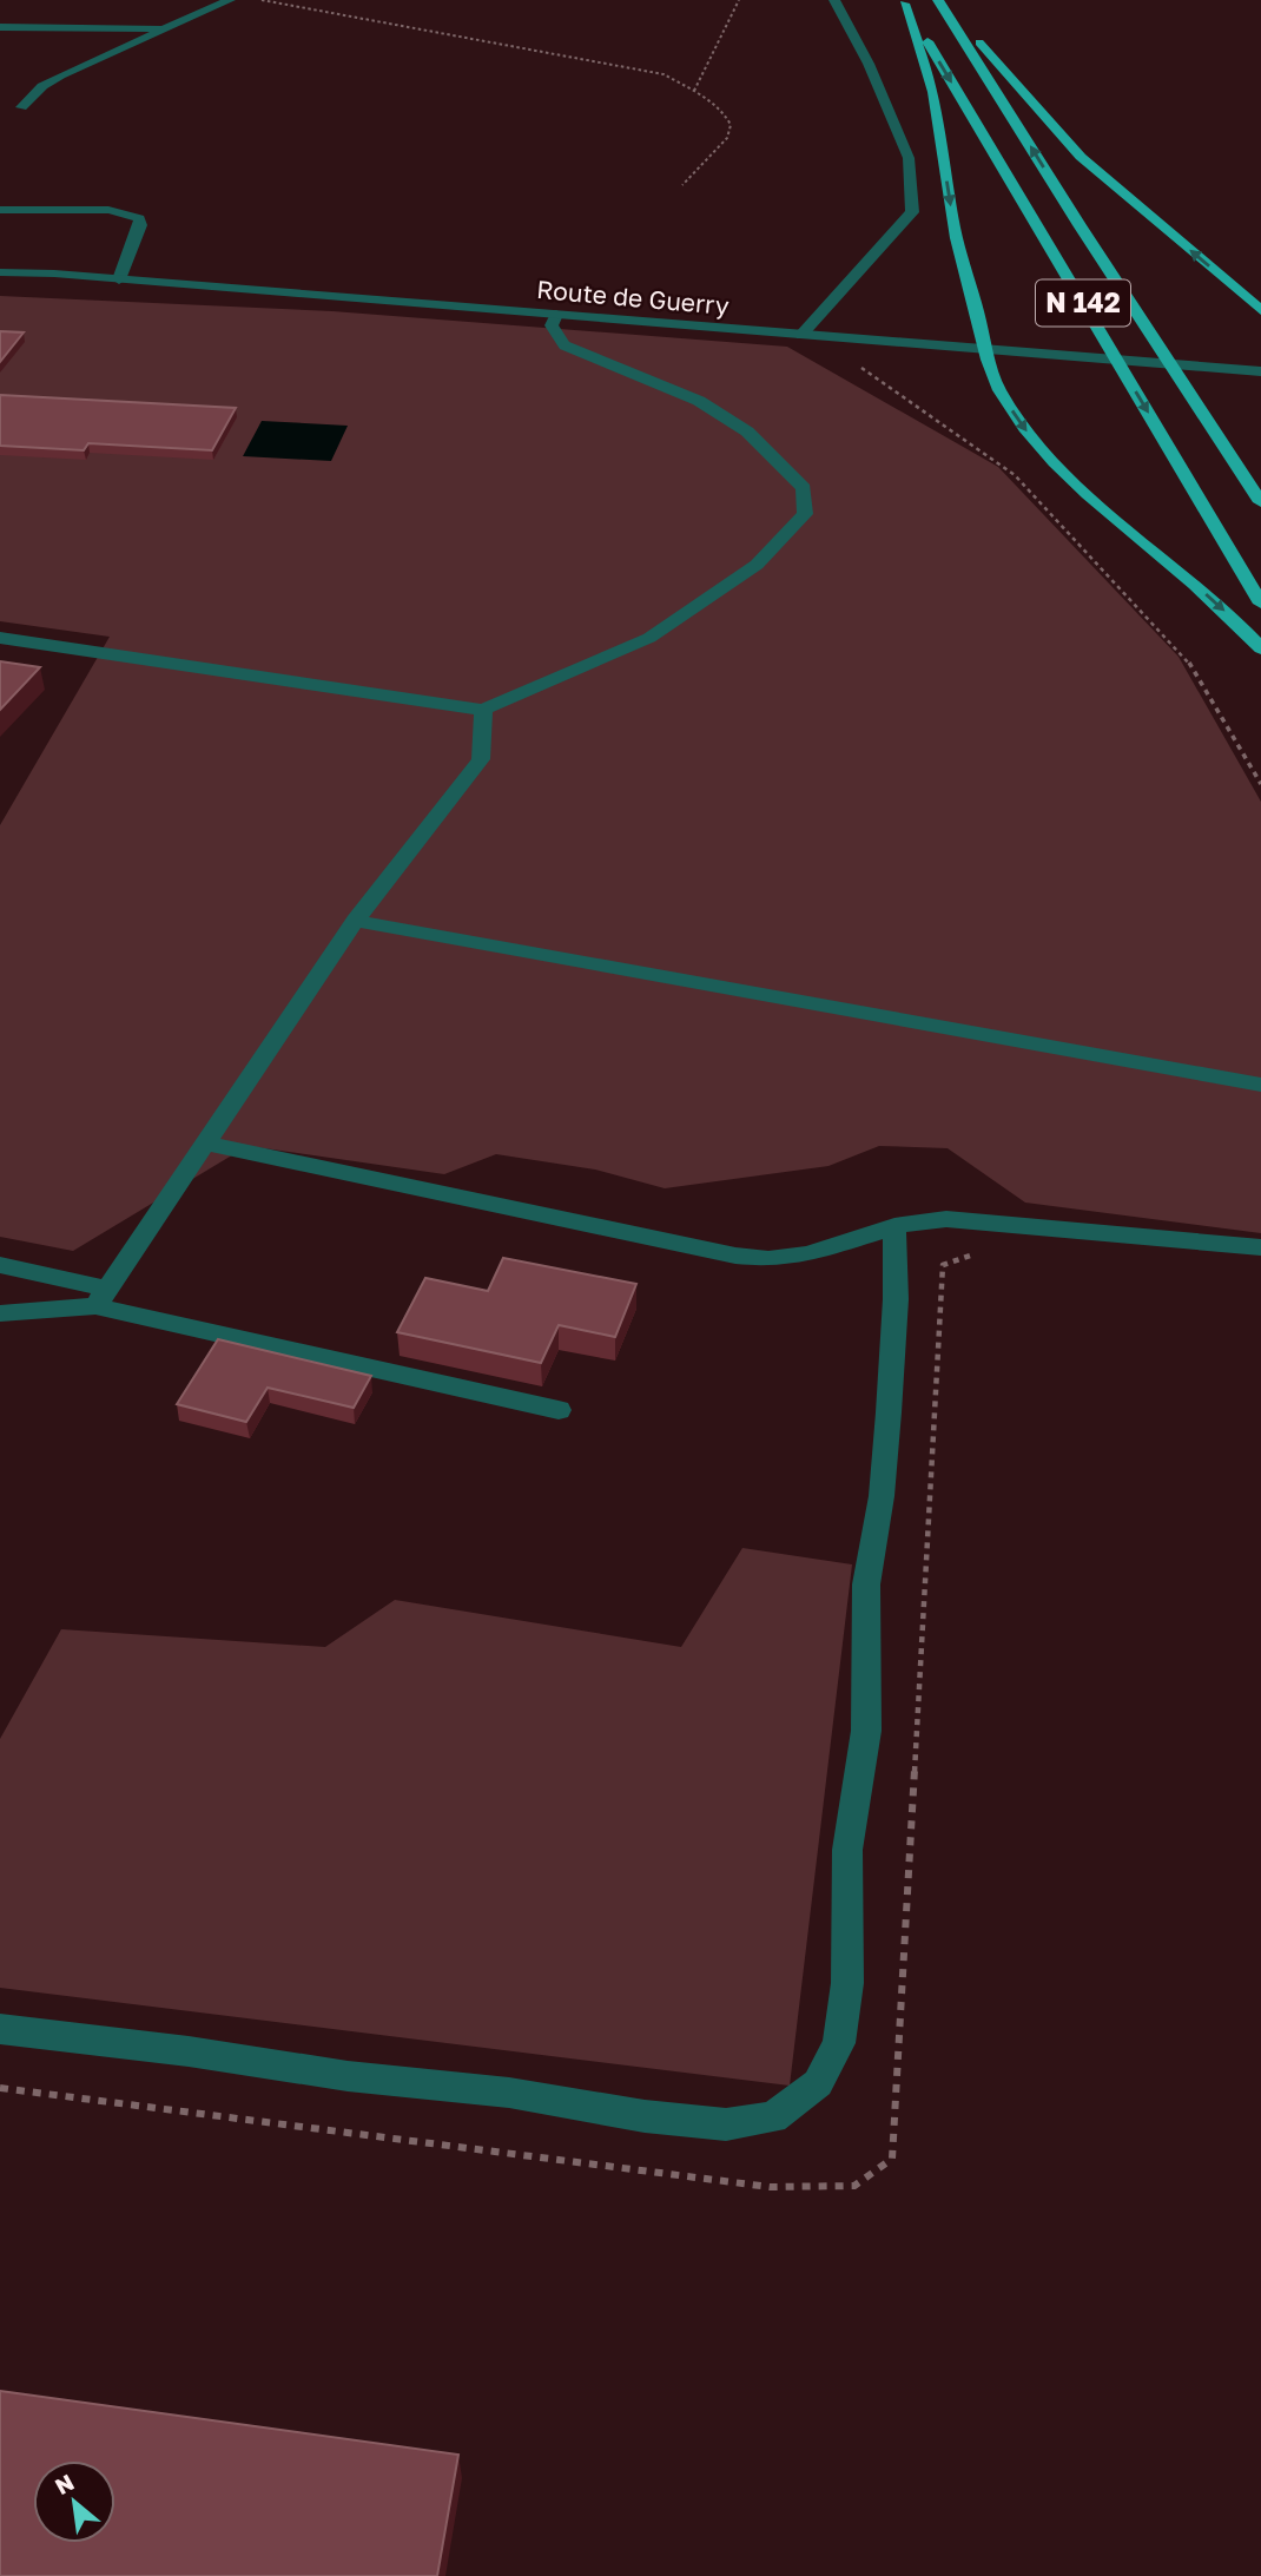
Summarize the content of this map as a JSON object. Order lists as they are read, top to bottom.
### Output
{
  "streets": {
    "highway": ["N 142"],
    "street": ["Route de Guerry"]
  },
  "north": "top left"
}
